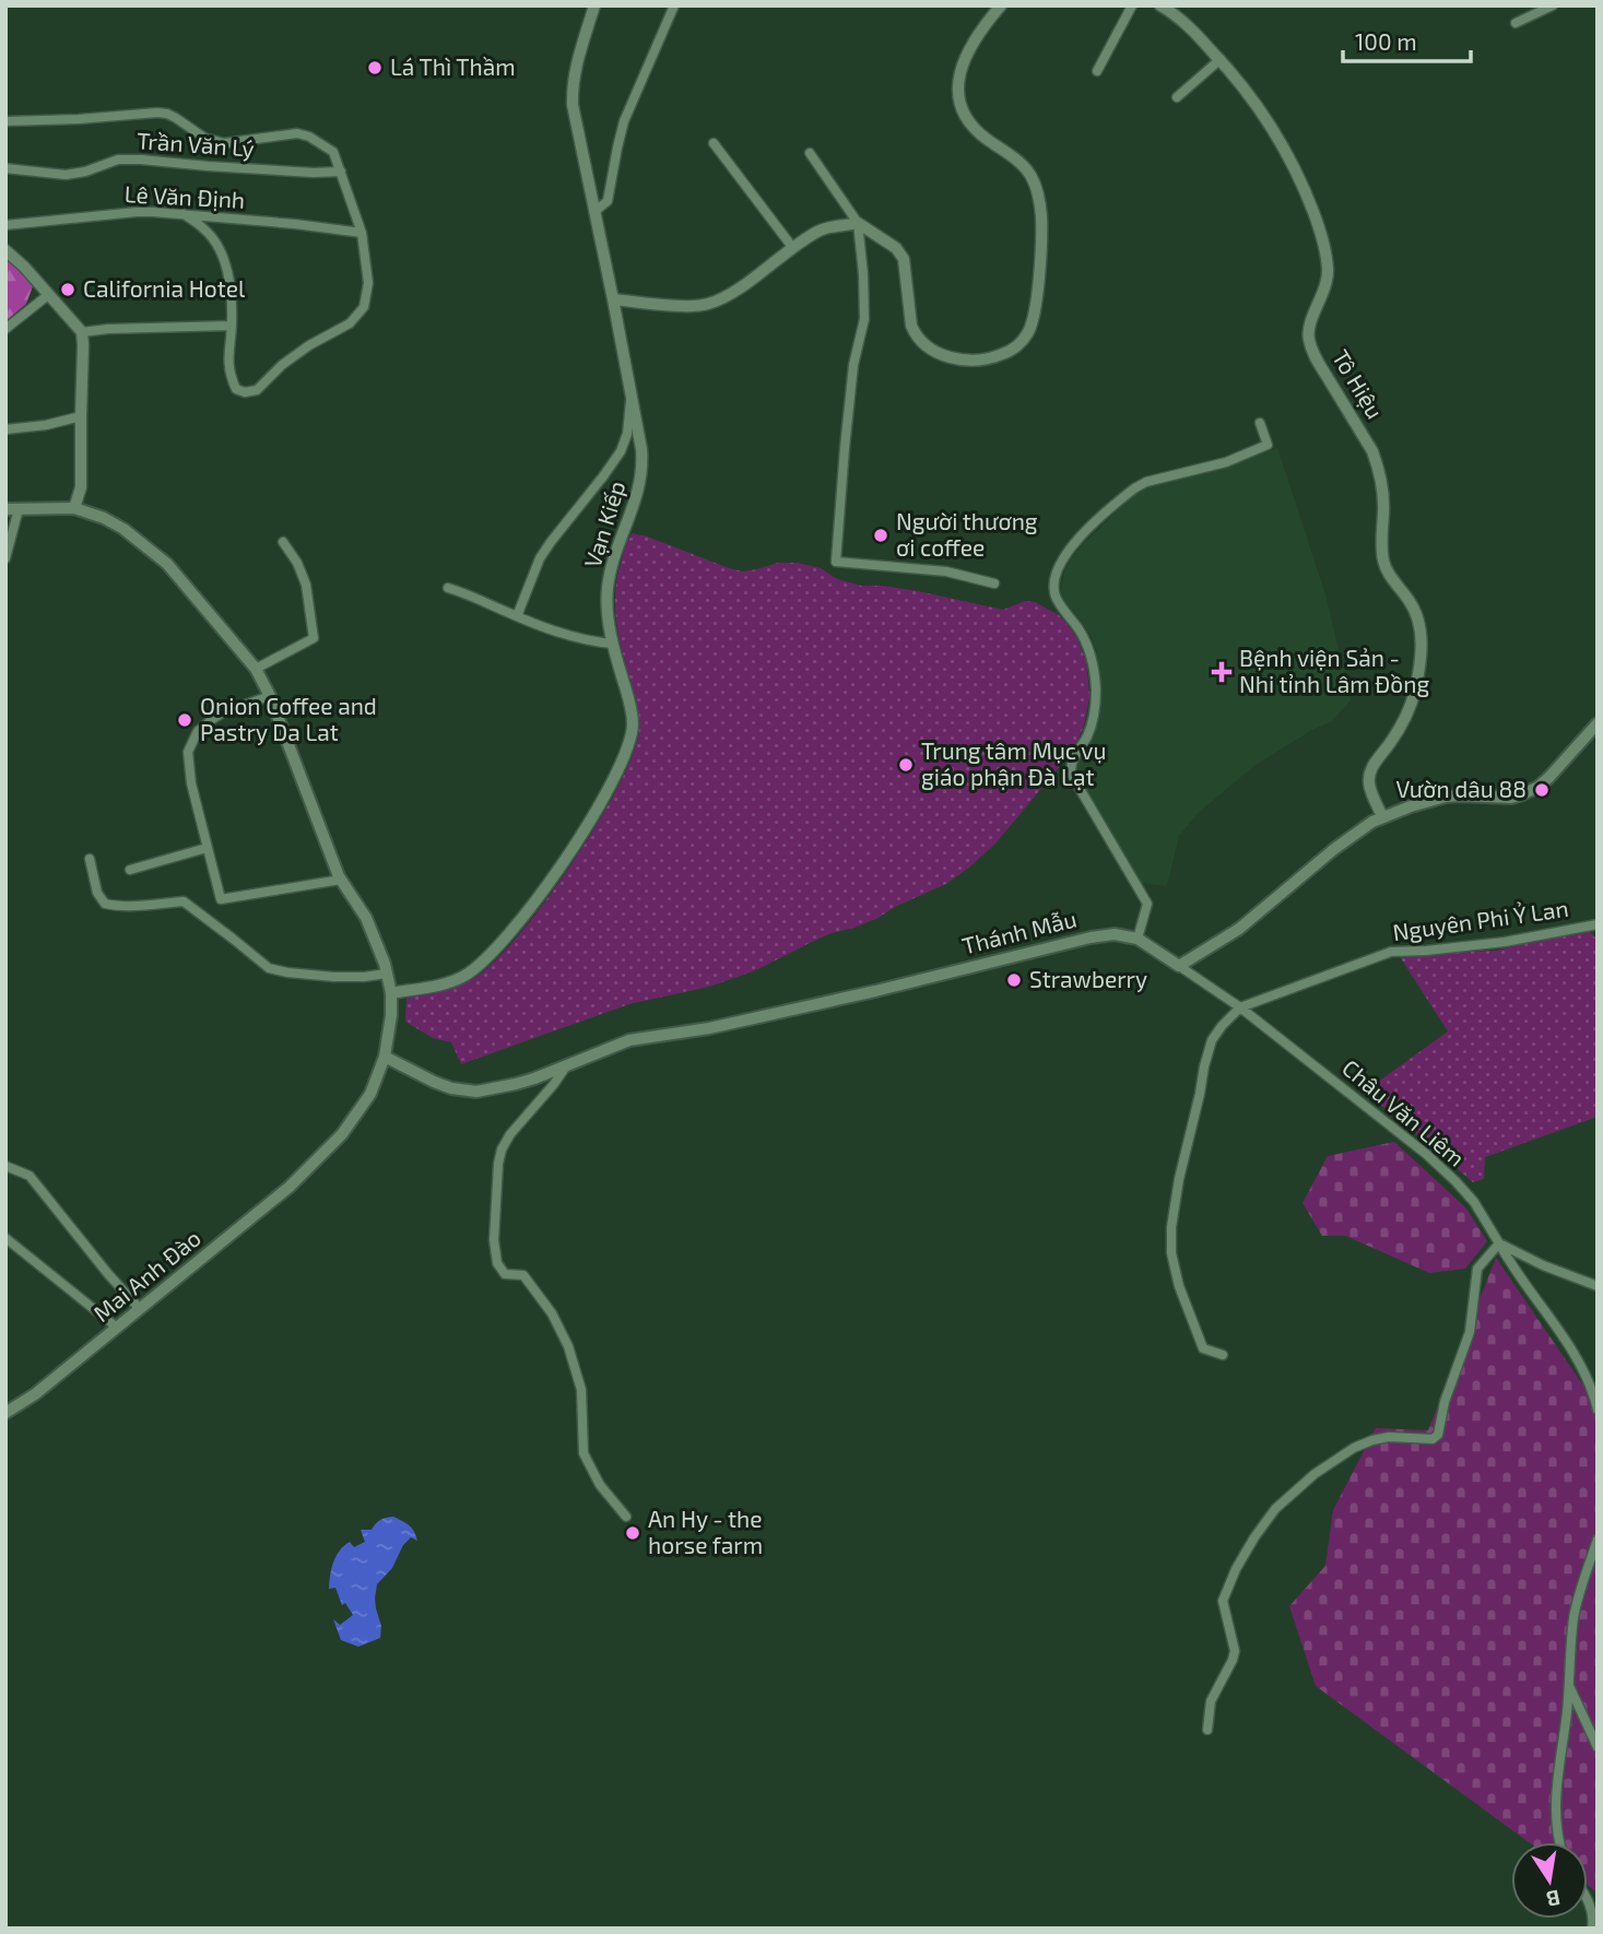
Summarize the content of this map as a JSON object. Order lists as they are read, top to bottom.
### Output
{
  "streets": {
    "main road": ["Thánh Mẫu", "Mai Anh Đào"],
    "street": [
      "Trần Văn Lý",
      "Lê Văn Định",
      "Tô Hiệu",
      "Vạn Kiếp",
      "Nguyên Phi Ỷ Lan",
      "Châu Văn Liêm"
    ]
  },
  "crossings": [
    ["Vạn Kiếp", "Mai Anh Đào"],
    ["Nguyên Phi Ỷ Lan", "Châu Văn Liêm"],
    ["Thánh Mẫu", "Châu Văn Liêm"],
    ["Thánh Mẫu", "Mai Anh Đào"]
  ],
  "places": {
    "other": [
      "Lá Thì Thầm",
      "California Hotel",
      "Người thương ơi coffee",
      "Onion Coffee and Pastry Da Lat",
      "Trung tâm Mục vụ giáo phận Đà Lạt",
      "Vườn dâu 88",
      "Strawberry",
      "An Hy - the horse farm"
    ],
    "health": ["Bệnh viện Sản - Nhi tỉnh Lâm Đồng"]
  },
  "scale_bar": "100 m",
  "north": "bottom"
}
